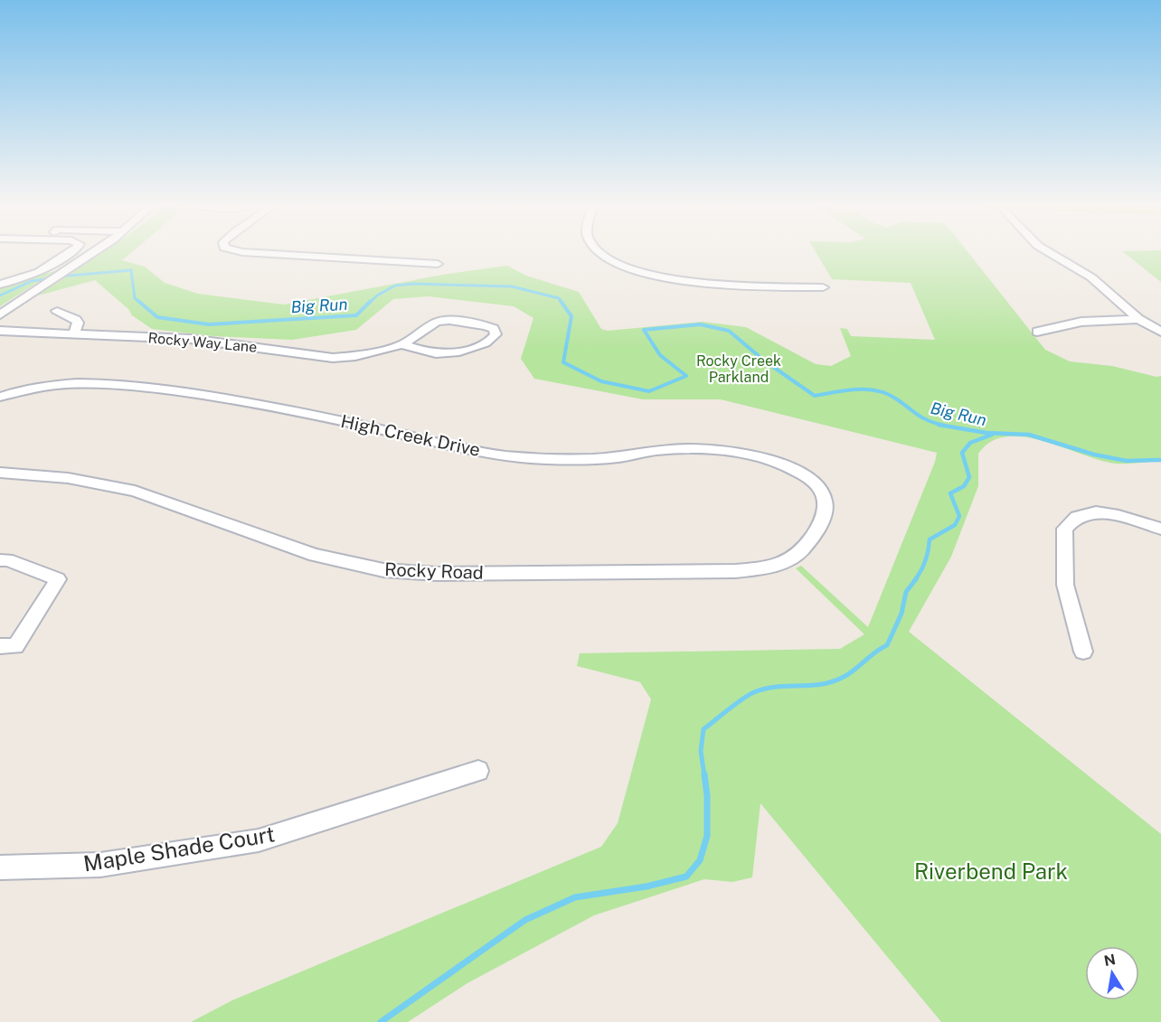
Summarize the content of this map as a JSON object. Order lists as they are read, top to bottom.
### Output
{
  "streets": {
    "street": [
      "Rocky Way Lane",
      "High Creek Drive",
      "Rocky Road",
      "Maple Shade Court"
    ]
  },
  "crossings": [
    ["High Creek Drive", "Rocky Road"]
  ],
  "water": ["Big Run"],
  "parks": ["Rocky Creek Parkland", "Riverbend Park"],
  "north": "top"
}
